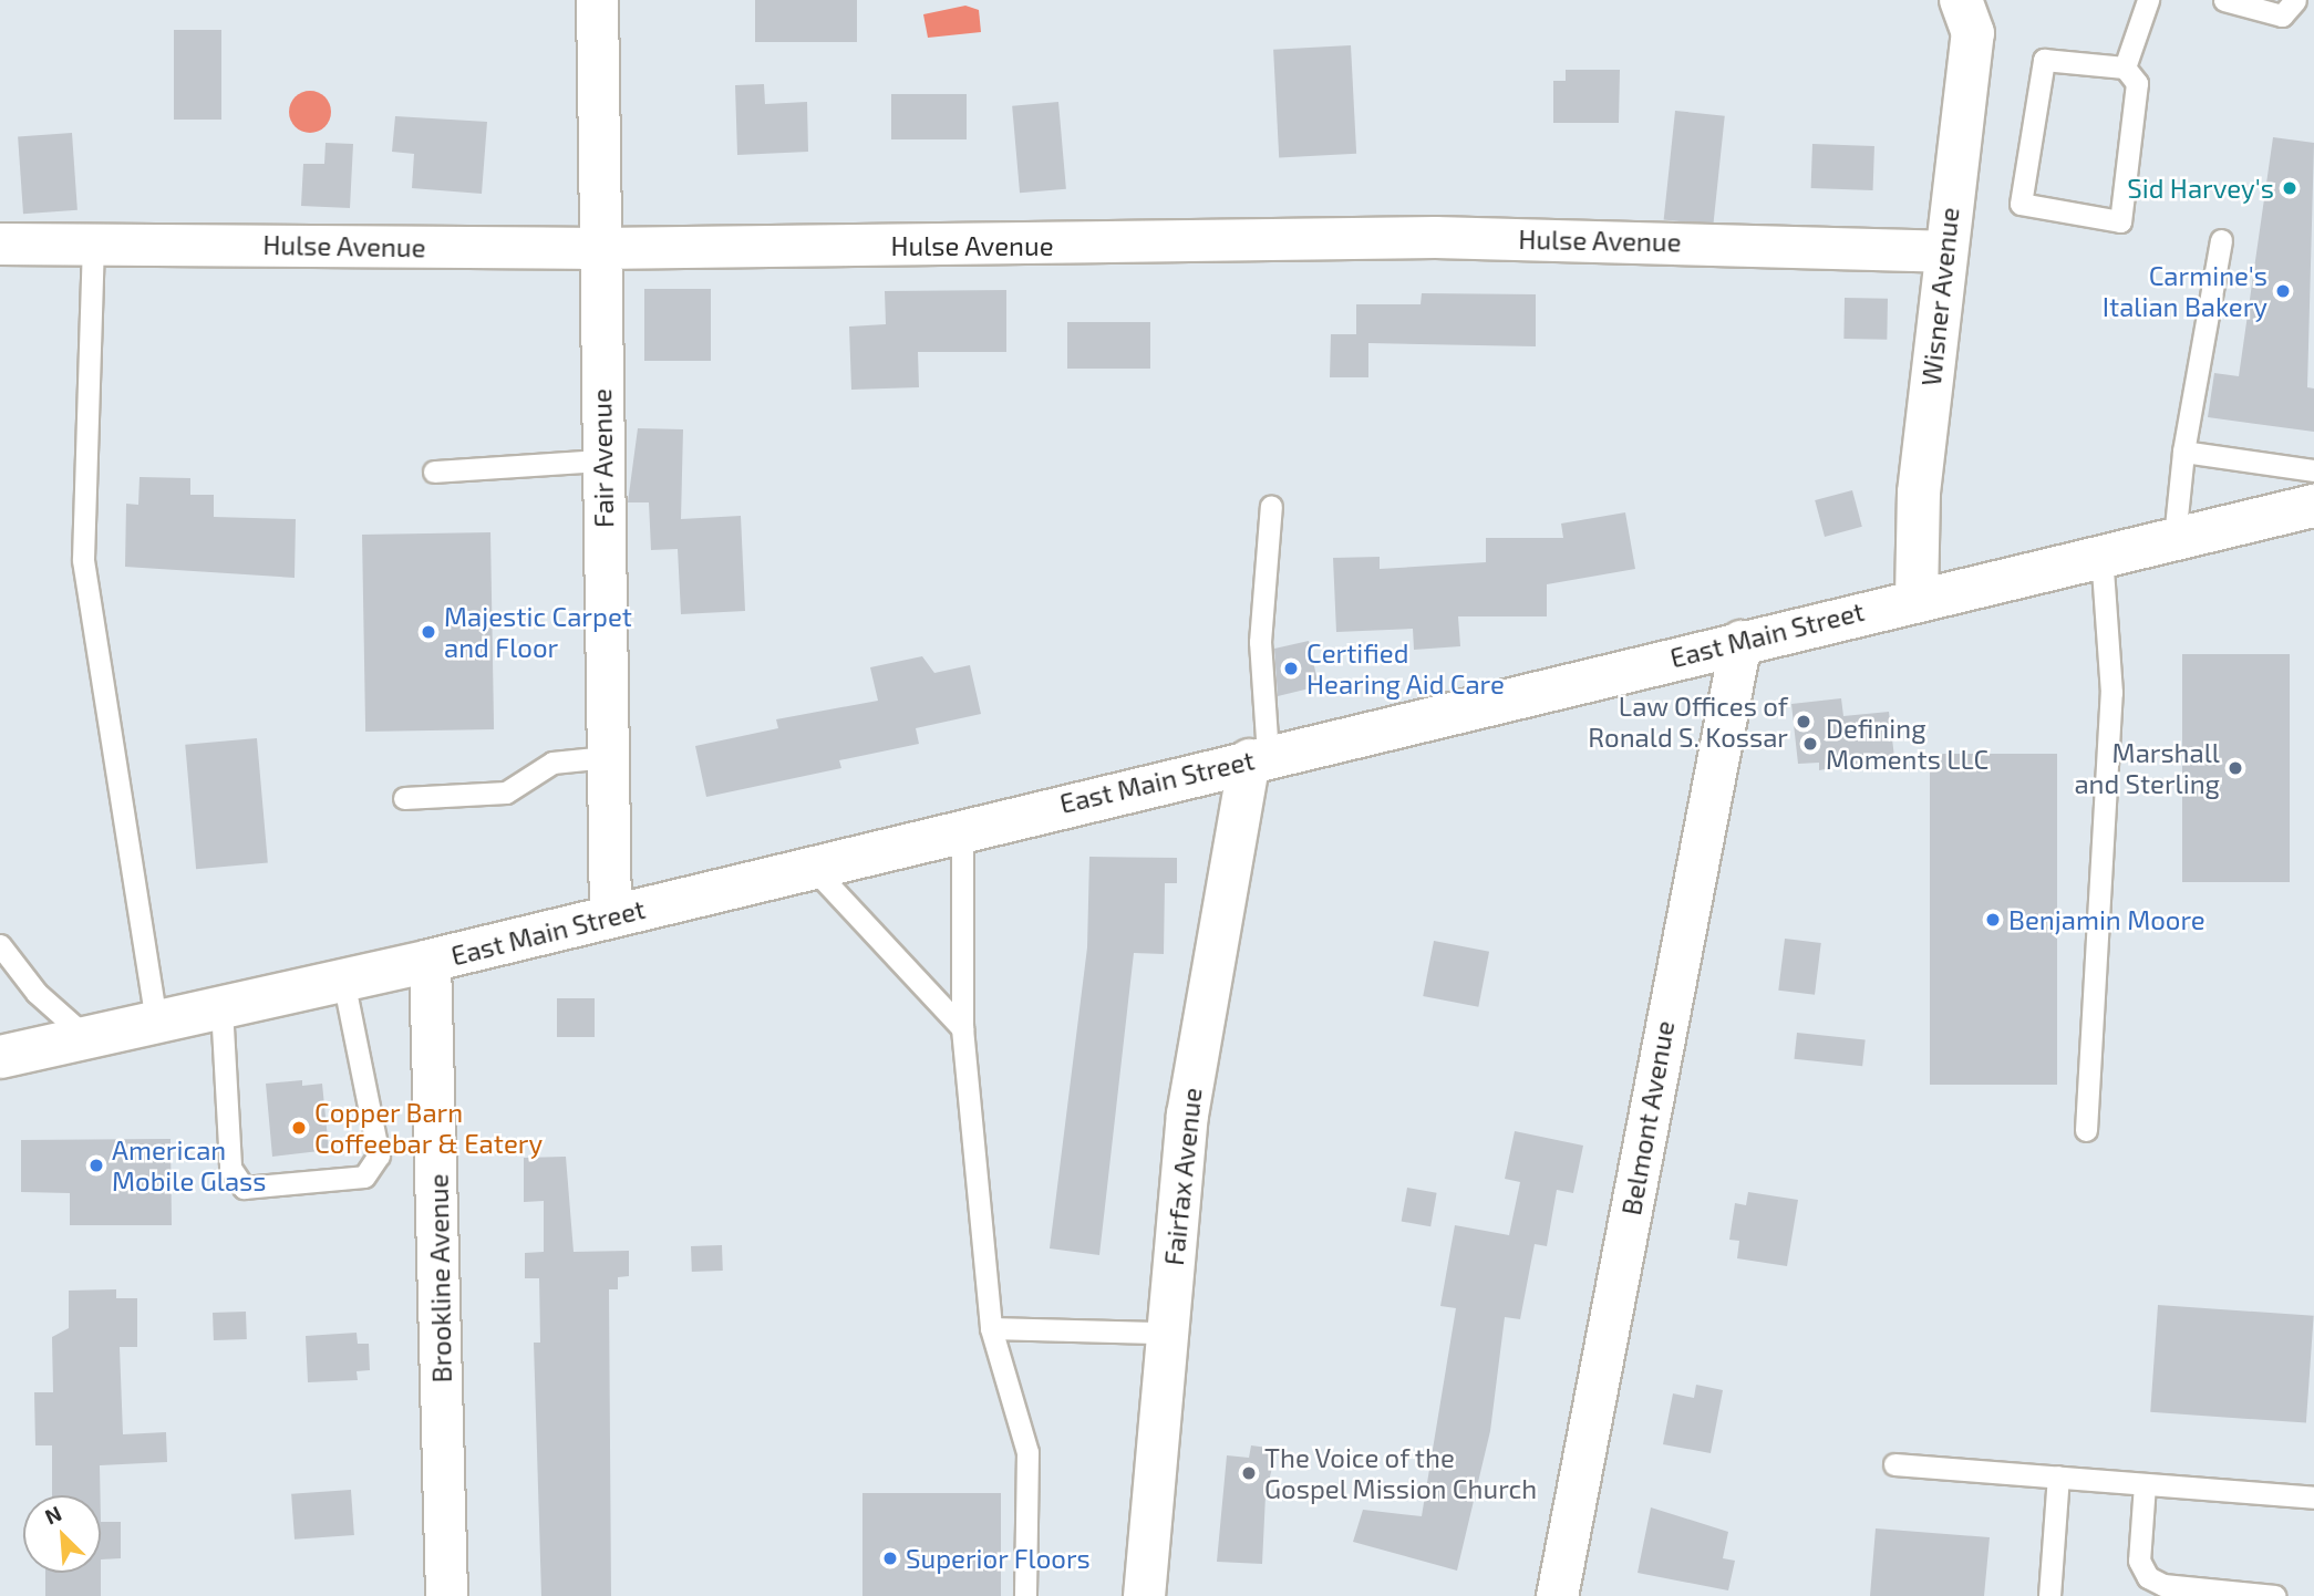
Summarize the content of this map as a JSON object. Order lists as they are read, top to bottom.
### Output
{
  "streets": {
    "main road": ["Wisner Avenue", "East Main Street"],
    "street": [
      "Hulse Avenue",
      "Fair Avenue",
      "Belmont Avenue",
      "Fairfax Avenue",
      "Brookline Avenue"
    ]
  },
  "crossings": [
    ["Hulse Avenue", "Wisner Avenue"],
    ["Hulse Avenue", "Fair Avenue"],
    ["Wisner Avenue", "East Main Street"],
    ["Fair Avenue", "East Main Street"],
    ["East Main Street", "Belmont Avenue"],
    ["East Main Street", "Fairfax Avenue"],
    ["East Main Street", "Brookline Avenue"]
  ],
  "places": [
    "Sid Harvey's",
    "Carmine's Italian Bakery",
    "Majestic Carpet and Floor",
    "Certified Hearing Aid Care",
    "Law Offices of Ronald S. Kossar",
    "Defining Moments LLC",
    "Marshall and Sterling",
    "Benjamin Moore",
    "Copper Barn Coffeebar & Eatery",
    "American Mobile Glass",
    "The Voice of the Gospel Mission Church",
    "Superior Floors"
  ],
  "north": "top left"
}
